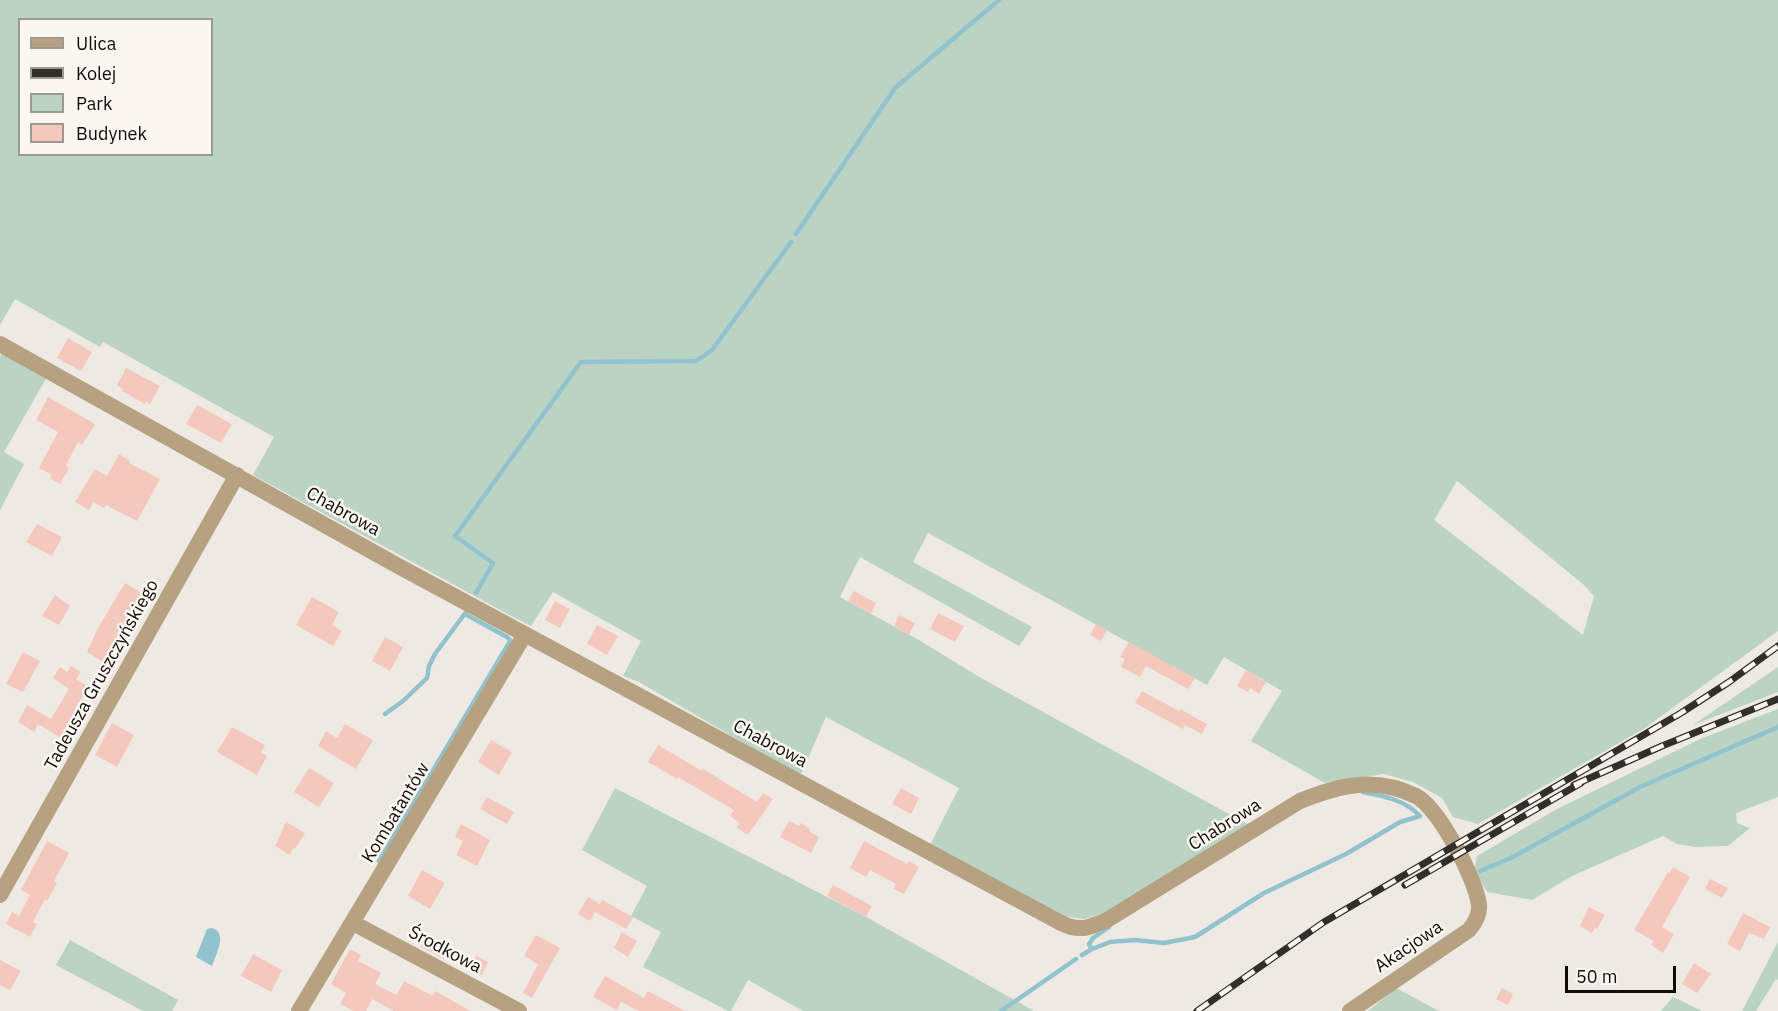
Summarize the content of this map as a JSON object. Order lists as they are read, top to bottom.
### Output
{
  "streets": {
    "street": [
      "Chabrowa",
      "Tadeusza Gruszczyńskiego",
      "Kombatantów",
      "Akacjowa",
      "Środkowa"
    ]
  },
  "crossings": [
    ["Chabrowa", "Tadeusza Gruszczyńskiego"],
    ["Chabrowa", "Kombatantów"],
    ["Chabrowa", "Akacjowa"],
    ["Kombatantów", "Środkowa"]
  ],
  "legend": [
    "Ulica",
    "Kolej",
    "Park",
    "Budynek"
  ],
  "scale_bar": "50 m"
}
